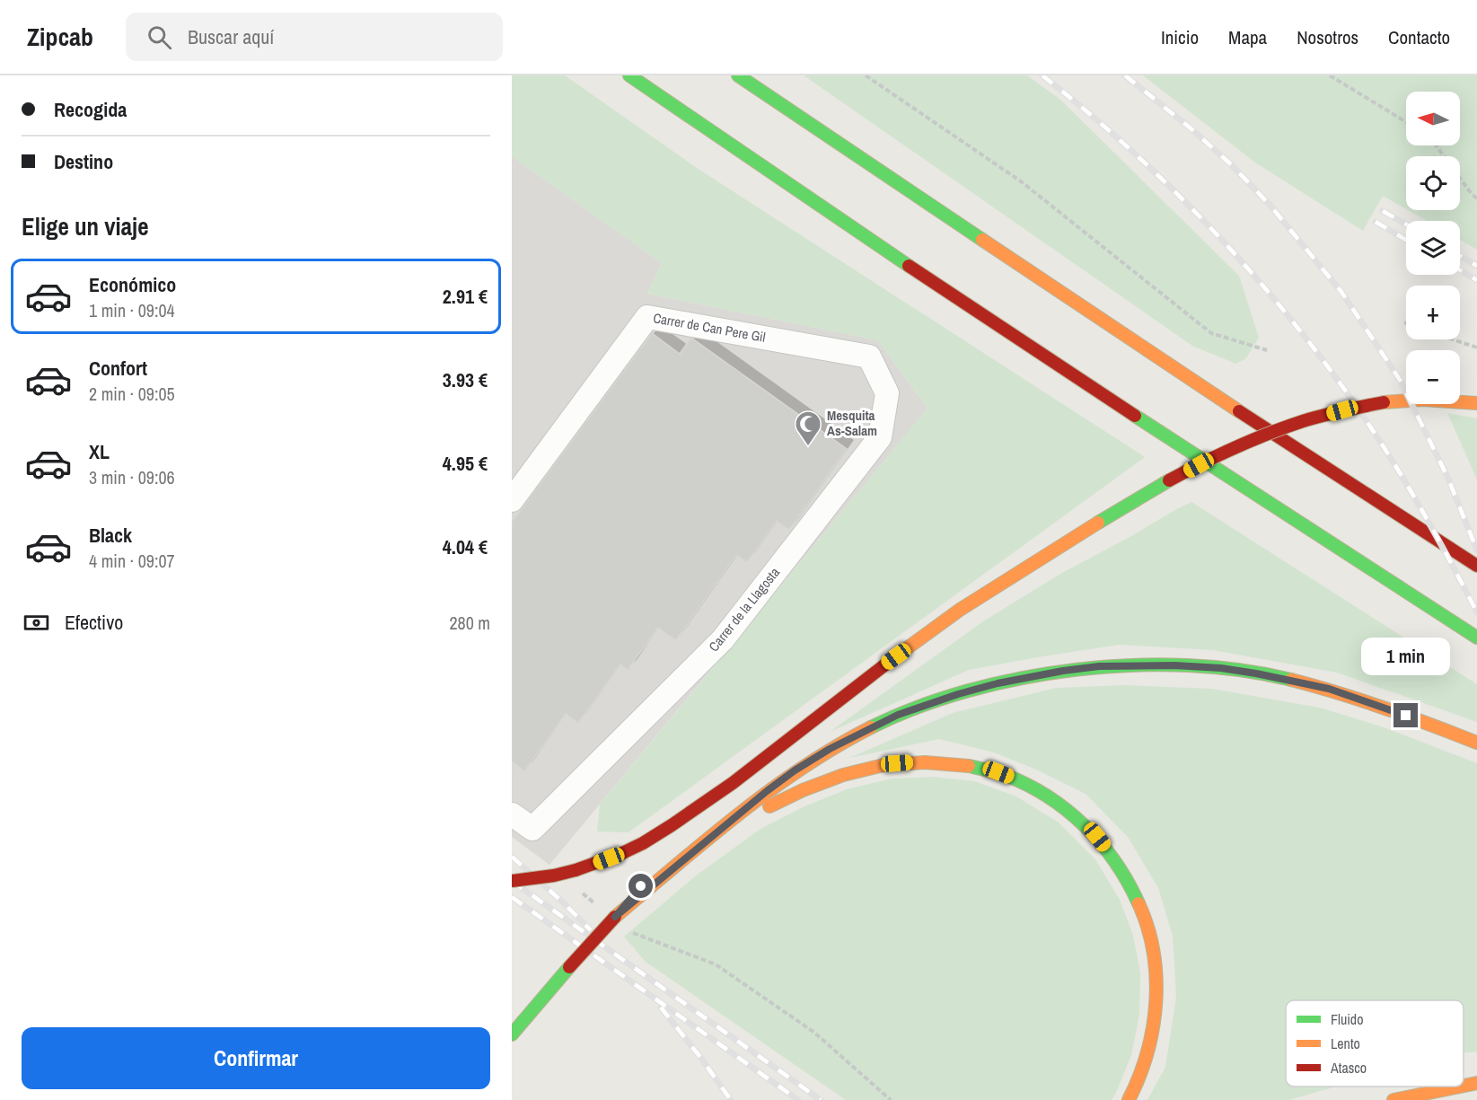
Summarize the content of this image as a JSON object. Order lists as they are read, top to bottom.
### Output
{
  "streets": {
    "street": ["Carrer de Can Pere Gil", "Carrer de la Llagosta"]
  },
  "crossings": [
    ["Carrer de Can Pere Gil", "Carrer de la Llagosta"]
  ],
  "places": {
    "mosque": ["Mesquita As-Salam"]
  },
  "legend": ["Fluido", "Lento", "Atasco"],
  "north": "left",
  "page": {
    "header": "Zipcab",
    "search": "Buscar aquí",
    "nav": [
      "Inicio",
      "Mapa",
      "Nosotros",
      "Contacto"
    ],
    "banner": ["Recogida", "Destino"],
    "map_buttons": ["+", "−"],
    "heading": "Elige un viaje",
    "list": [
      {
        "name": "Económico",
        "note": "1 min · 09:04",
        "value": "2.91 €"
      },
      {
        "name": "Confort",
        "note": "2 min · 09:05",
        "value": "3.93 €"
      },
      {
        "name": "XL",
        "note": "3 min · 09:06",
        "value": "4.95 €"
      },
      {
        "name": "Black",
        "note": "4 min · 09:07",
        "value": "4.04 €"
      }
    ],
    "pay": ["Efectivo", "280 m"],
    "bubble": "1 min",
    "buttons": "Confirmar"
  }
}
